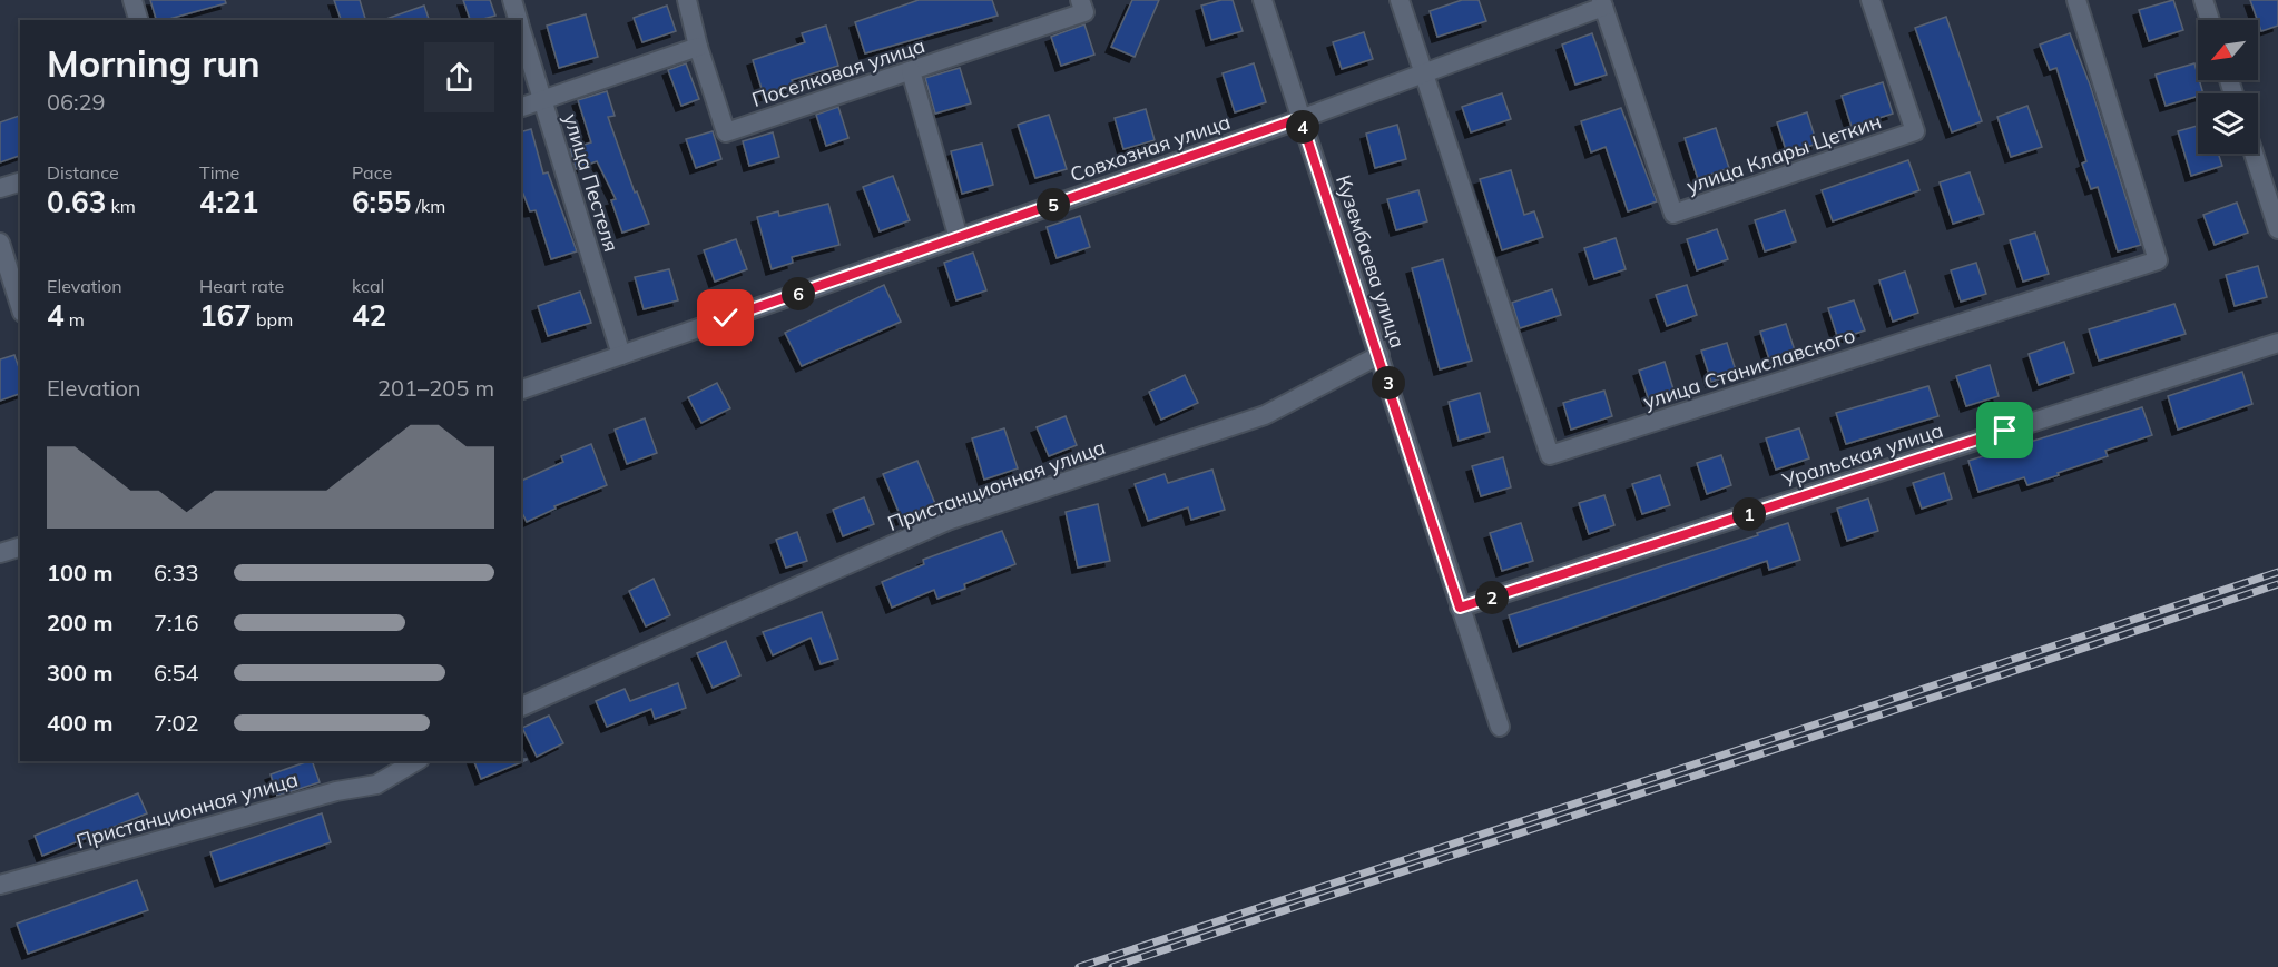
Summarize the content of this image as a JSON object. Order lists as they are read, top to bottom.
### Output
{
  "streets": {
    "street": [
      "Поселковая улица",
      "Совхозная улица",
      "улица Клары Цеткин",
      "улица Пестеля",
      "Кузембаева улица",
      "улица Станиславского",
      "Уральская улица",
      "Пристанционная улица"
    ]
  },
  "crossings": [
    ["Совхозная улица", "улица Клары Цеткин"],
    ["Совхозная улица", "улица Пестеля"],
    ["Совхозная улица", "Кузембаева улица"],
    ["Совхозная улица", "улица Станиславского"],
    ["Кузембаева улица", "Уральская улица"],
    ["Кузембаева улица", "Пристанционная улица"]
  ],
  "north": "bottom left",
  "page": {
    "heading": ["Morning run", "06:29"],
    "pins": [
      "4",
      "5",
      "6",
      "3",
      "1",
      "2"
    ],
    "stats": [
      ["Distance", "0.63 km"],
      ["Time", "4:21"],
      ["Pace", "6:55 /km"],
      ["Elevation", "4 m"],
      ["Heart rate", "167 bpm"],
      ["kcal", "42"]
    ],
    "chart": ["Elevation", "201–205 m"],
    "list": [
      {
        "name": "100 m",
        "note": "6:33"
      },
      {
        "name": "200 m",
        "note": "7:16"
      },
      {
        "name": "300 m",
        "note": "6:54"
      },
      {
        "name": "400 m",
        "note": "7:02"
      }
    ]
  }
}
